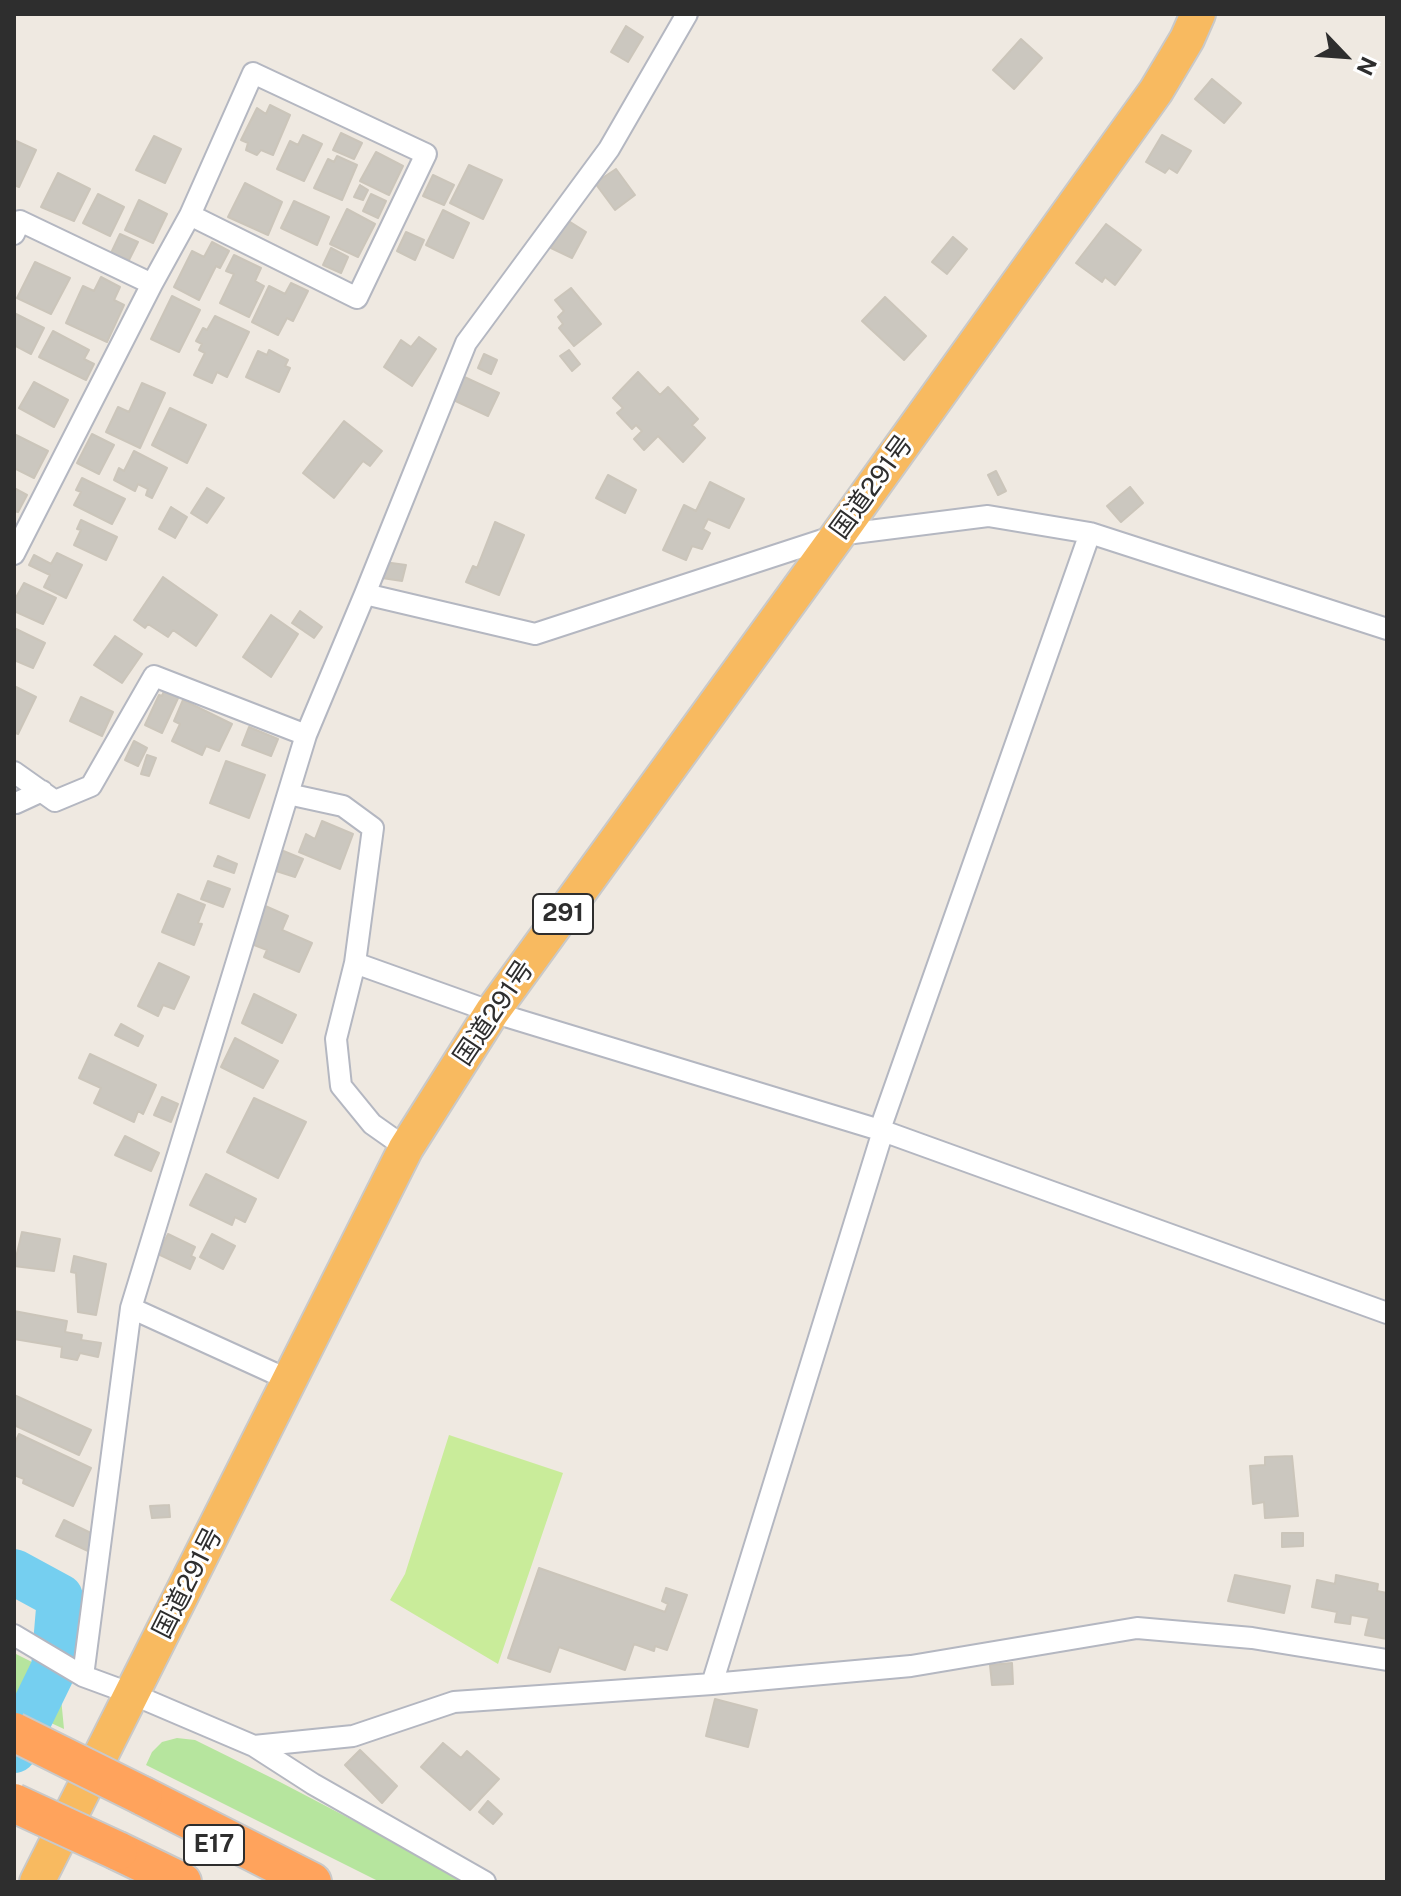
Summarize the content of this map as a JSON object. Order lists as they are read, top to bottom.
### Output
{
  "streets": {
    "highway": ["国道291号", "291", "E17"]
  },
  "north": "bottom right"
}
